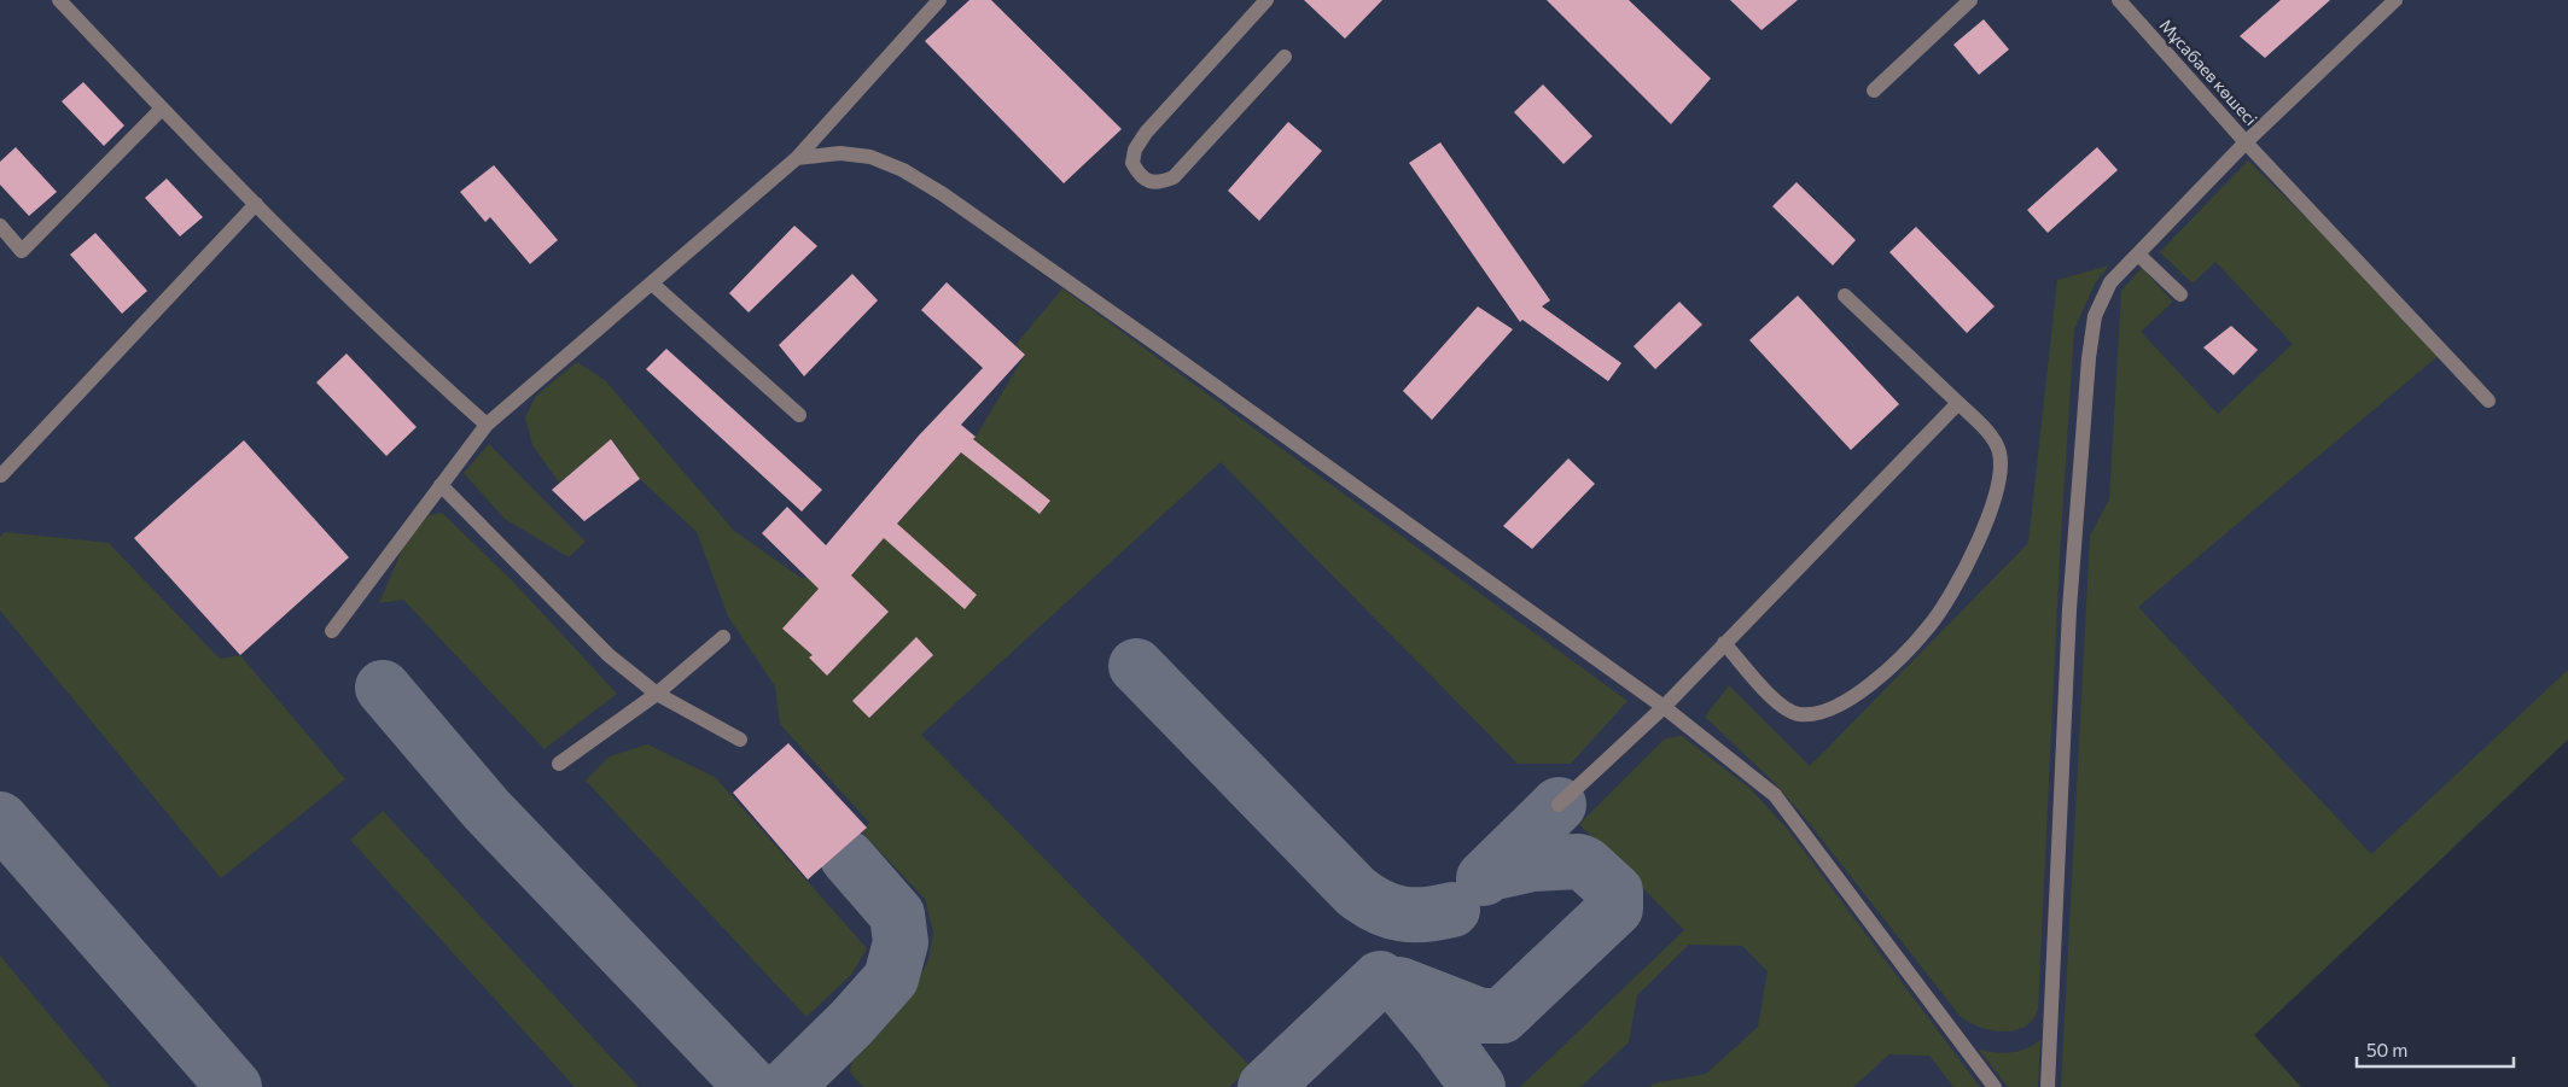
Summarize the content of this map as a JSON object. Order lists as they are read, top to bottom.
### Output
{
  "streets": {
    "lane": ["Мұсабаев көшесі"]
  },
  "scale_bar": "50 m"
}
